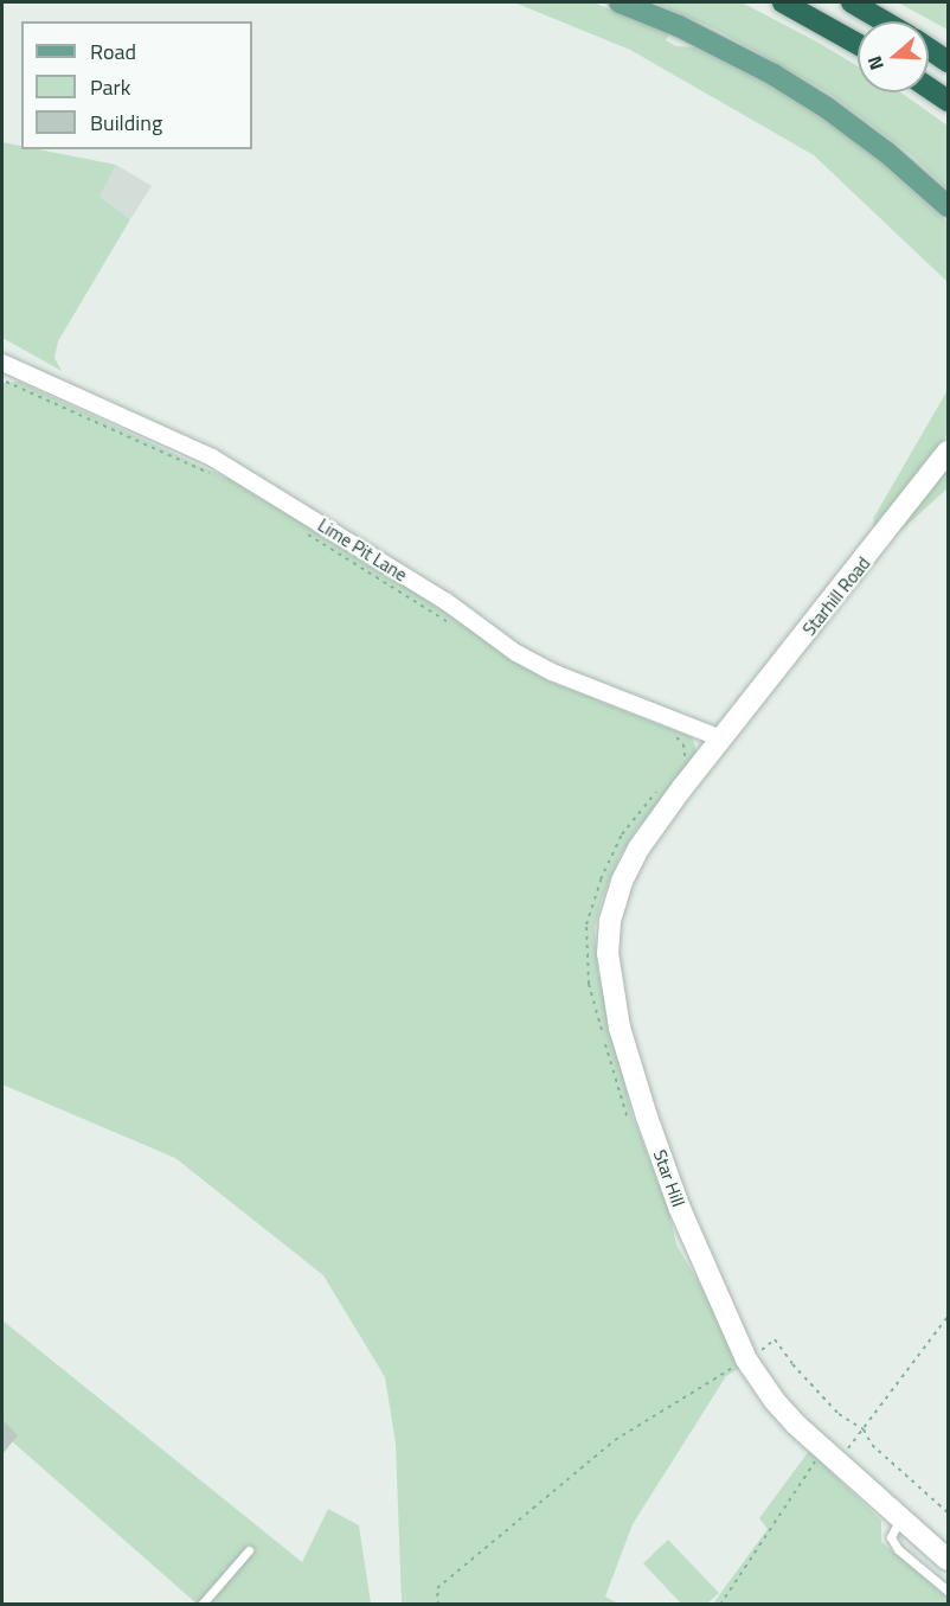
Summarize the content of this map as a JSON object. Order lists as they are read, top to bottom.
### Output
{
  "streets": {
    "street": ["Lime Pit Lane", "Starhill Road", "Star Hill"]
  },
  "crossings": [
    ["Lime Pit Lane", "Starhill Road"],
    ["Lime Pit Lane", "Star Hill"],
    ["Starhill Road", "Star Hill"]
  ],
  "legend": ["Road", "Park", "Building"],
  "north": "left"
}
